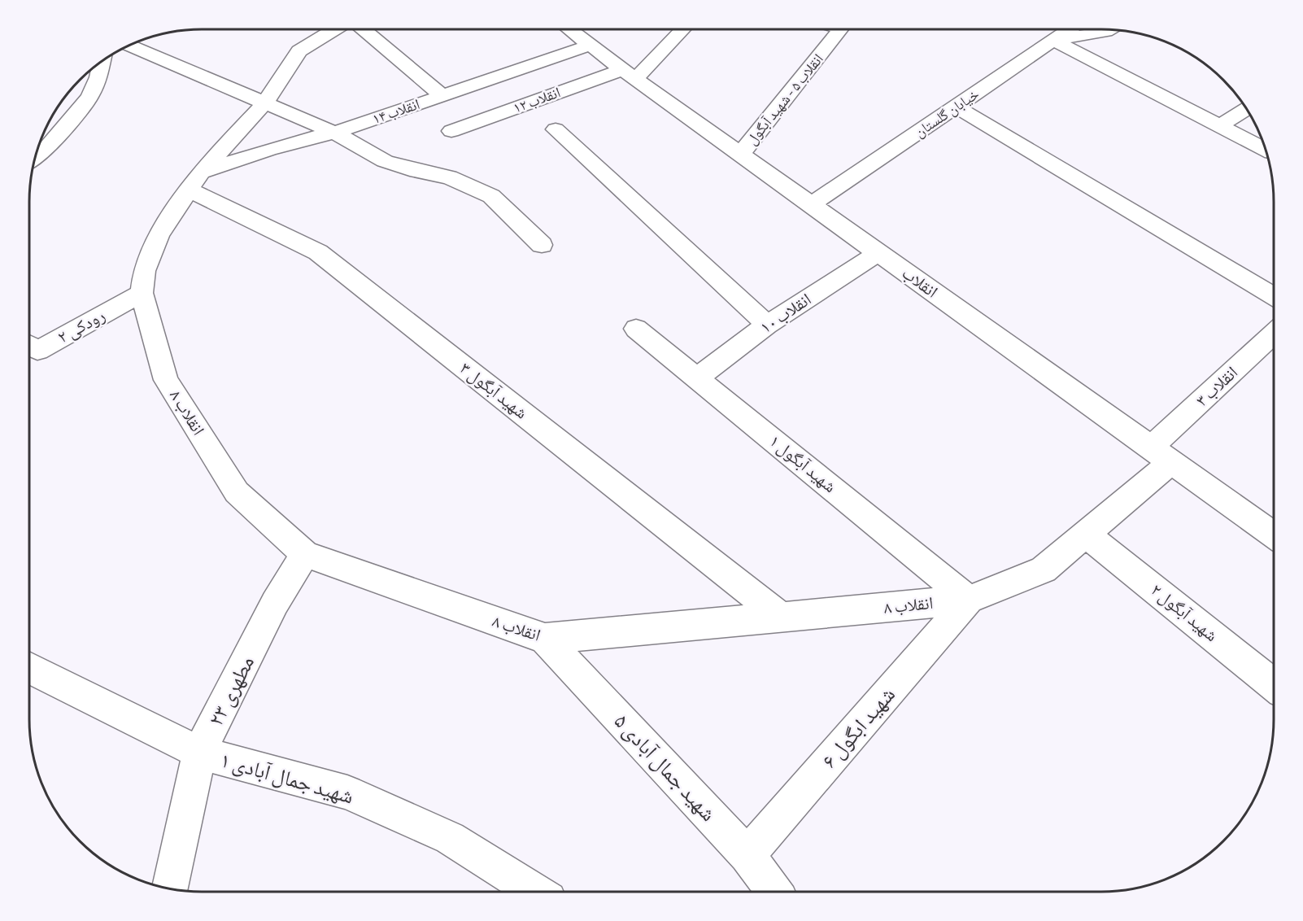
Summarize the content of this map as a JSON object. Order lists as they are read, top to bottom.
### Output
{
  "streets": {
    "street": [
      "انقلاب ۵ - شهید آبگول",
      "انقلاب ۱۲",
      "انقلاب ۱۴",
      "خیابان گلستان",
      "انقلاب",
      "انقلاب ۱۰",
      "رودکی ۲",
      "انقلاب ۳",
      "شهید آبگول ۳",
      "انقلاب ۸",
      "شهید آبگول ۱",
      "شهید آبگول ۲",
      "مطهری ۲۳",
      "شهید ابگول ۶",
      "شهید جمال آبادی ۵",
      "شهید جمال آبادی ۱"
    ]
  },
  "crossings": [
    ["انقلاب ۵ - شهید آبگول", "انقلاب"],
    ["انقلاب ۱۲", "انقلاب"],
    ["انقلاب ۱۴", "انقلاب"],
    ["انقلاب ۱۴", "شهید آبگول ۳"],
    ["انقلاب ۱۴", "انقلاب ۸"],
    ["خیابان گلستان", "انقلاب"],
    ["انقلاب", "انقلاب ۱۰"],
    ["انقلاب", "انقلاب ۳"],
    ["انقلاب", "انقلاب ۸"],
    ["انقلاب ۱۰", "شهید آبگول ۱"],
    ["رودکی ۲", "انقلاب ۸"],
    ["انقلاب ۳", "انقلاب ۸"],
    ["شهید آبگول ۳", "انقلاب ۸"],
    ["انقلاب ۸", "شهید آبگول ۱"],
    ["انقلاب ۸", "شهید آبگول ۲"],
    ["انقلاب ۸", "مطهری ۲۳"],
    ["انقلاب ۸", "شهید ابگول ۶"],
    ["انقلاب ۸", "شهید جمال آبادی ۵"],
    ["شهید آبگول ۱", "شهید ابگول ۶"],
    ["مطهری ۲۳", "شهید جمال آبادی ۱"],
    ["شهید ابگول ۶", "شهید جمال آبادی ۵"]
  ]
}
